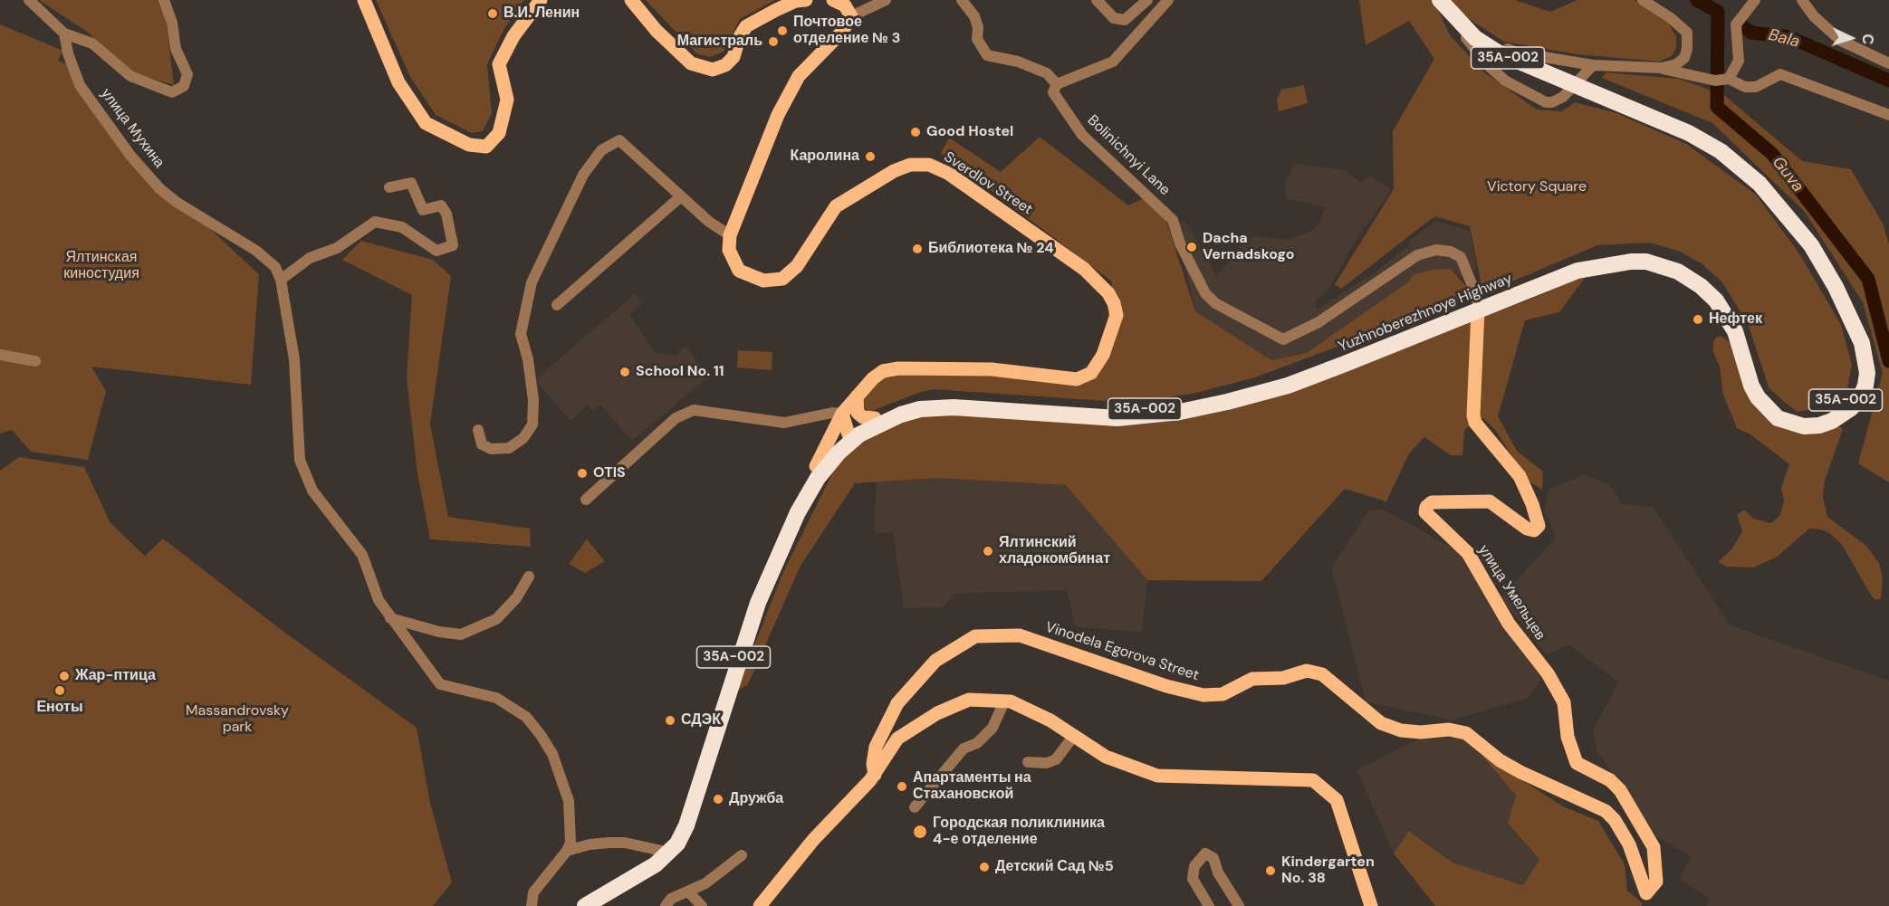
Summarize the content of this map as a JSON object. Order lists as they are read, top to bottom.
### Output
{
  "streets": {
    "highway": ["35А-002", "Yuzhnoberezhnoye Highway"],
    "main road": ["Sverdlov Street", "улица Умельцев", "Vinodela Egorova Street"],
    "street": ["улица Мухина", "Bolinichnyi Lane"]
  },
  "crossings": [
    ["Bolinichnyi Lane", "Yuzhnoberezhnoye Highway"],
    ["Sverdlov Street", "Yuzhnoberezhnoye Highway"],
    ["Yuzhnoberezhnoye Highway", "улица Умельцев"],
    ["улица Умельцев", "Vinodela Egorova Street"]
  ],
  "water": ["Bala", "Guva"],
  "parks": ["Victory Square", "Ялтинская киностудия", "Massandrovsky park"],
  "places": [
    "В.И. Ленин",
    "Почтовое отделение № 3",
    "Магистраль",
    "Good Hostel",
    "Каролина",
    "Dacha Vernadskogo",
    "Библиотека № 24",
    "Нефтек",
    "School No. 11",
    "OTIS",
    "Ялтинский хладокомбинат",
    "Жар-птица",
    "Еноты",
    "СДЭК",
    "Апартаменты на Стахановской",
    "Дружба",
    "Городская поликлиника 4-е отделение",
    "Детский Сад №5",
    "Kindergarten No. 38"
  ],
  "north": "right"
}
